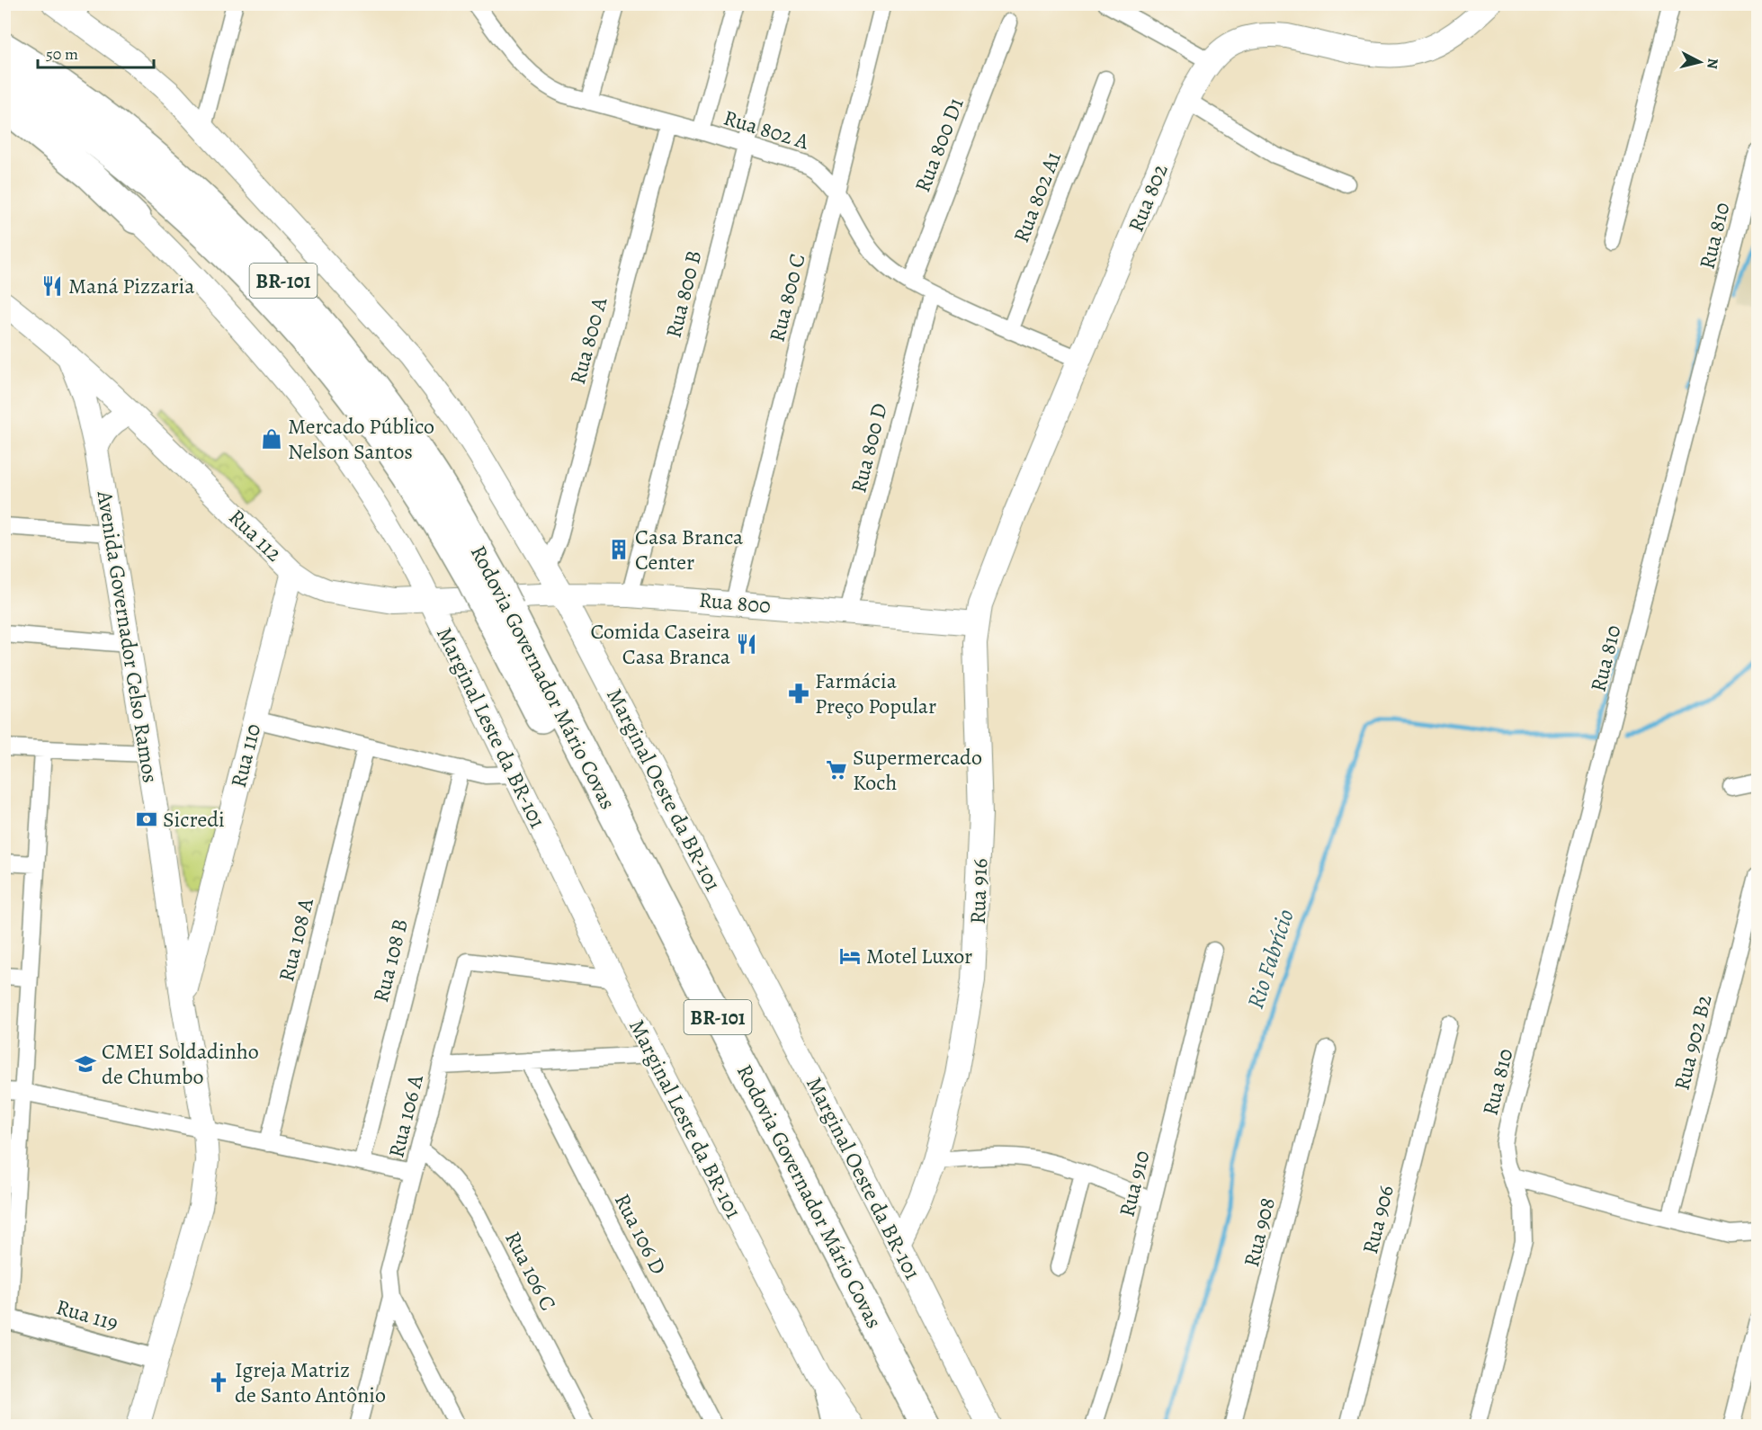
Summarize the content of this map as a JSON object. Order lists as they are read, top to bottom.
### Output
{
  "streets": {
    "highway": ["BR-101", "Rodovia Governador Mário Covas"],
    "main road": [
      "Rua 802",
      "Rua 112",
      "Rua 800",
      "Avenida Governador Celso Ramos",
      "Marginal Leste da BR-101",
      "Rua 110",
      "Marginal Oeste da BR-101",
      "Rua 916"
    ],
    "street": [
      "Rua 802 A",
      "Rua 800 D1",
      "Rua 802 A1",
      "Rua 810",
      "Rua 800 B",
      "Rua 800 C",
      "Rua 800 A",
      "Rua 800 D",
      "Rua 108 A",
      "Rua 108 B",
      "Rua 902 B2",
      "Rua 106 A",
      "Rua 910",
      "Rua 906",
      "Rua 908",
      "Rua 106 D",
      "Rua 106 C",
      "Rua 119"
    ]
  },
  "crossings": [
    ["Rua 802 A", "Rua 800 D1"],
    ["Rua 802 A", "Rua 802 A1"],
    ["Rua 802 A", "Rua 802"],
    ["Rua 802 A", "Rua 800 B"],
    ["Rua 802 A", "Rua 800 C"],
    ["Rua 802 A", "Rua 800 A"],
    ["Rua 802 A", "Rua 800 D"],
    ["Rua 802", "Rua 800"],
    ["Rua 802", "Rua 916"],
    ["Rua 800 B", "Rua 800"],
    ["Rua 800 C", "Rua 800"],
    ["Rua 800 A", "Marginal Oeste da BR-101"],
    ["Rua 800 D", "Rua 800"],
    ["Rua 112", "Rua 800"],
    ["Rua 112", "Avenida Governador Celso Ramos"],
    ["Rua 112", "Rodovia Governador Mário Covas"],
    ["Rua 112", "Marginal Leste da BR-101"],
    ["Rua 112", "Rua 110"],
    ["Rua 800", "Rodovia Governador Mário Covas"],
    ["Rua 800", "Marginal Oeste da BR-101"],
    ["Rua 800", "Rua 916"],
    ["Avenida Governador Celso Ramos", "Rua 110"],
    ["Avenida Governador Celso Ramos", "Rua 119"],
    ["Marginal Leste da BR-101", "Rua 106 A"],
    ["Marginal Oeste da BR-101", "Rua 916"],
    ["Rua 106 A", "Rua 106 C"]
  ],
  "water": ["Rio Fabrício"],
  "places": {
    "restaurant": ["Maná Pizzaria", "Comida Caseira Casa Branca"],
    "shop": ["Mercado Público Nelson Santos"],
    "building": ["Casa Branca Center"],
    "pharmacy": ["Farmácia Preço Popular"],
    "supermarket": ["Supermercado Koch"],
    "bank": ["Sicredi"],
    "hotel": ["Motel Luxor"],
    "school or university": ["CMEI Soldadinho de Chumbo"],
    "church": ["Igreja Matriz de Santo Antônio"]
  },
  "scale_bar": "50 m",
  "north": "right"
}
